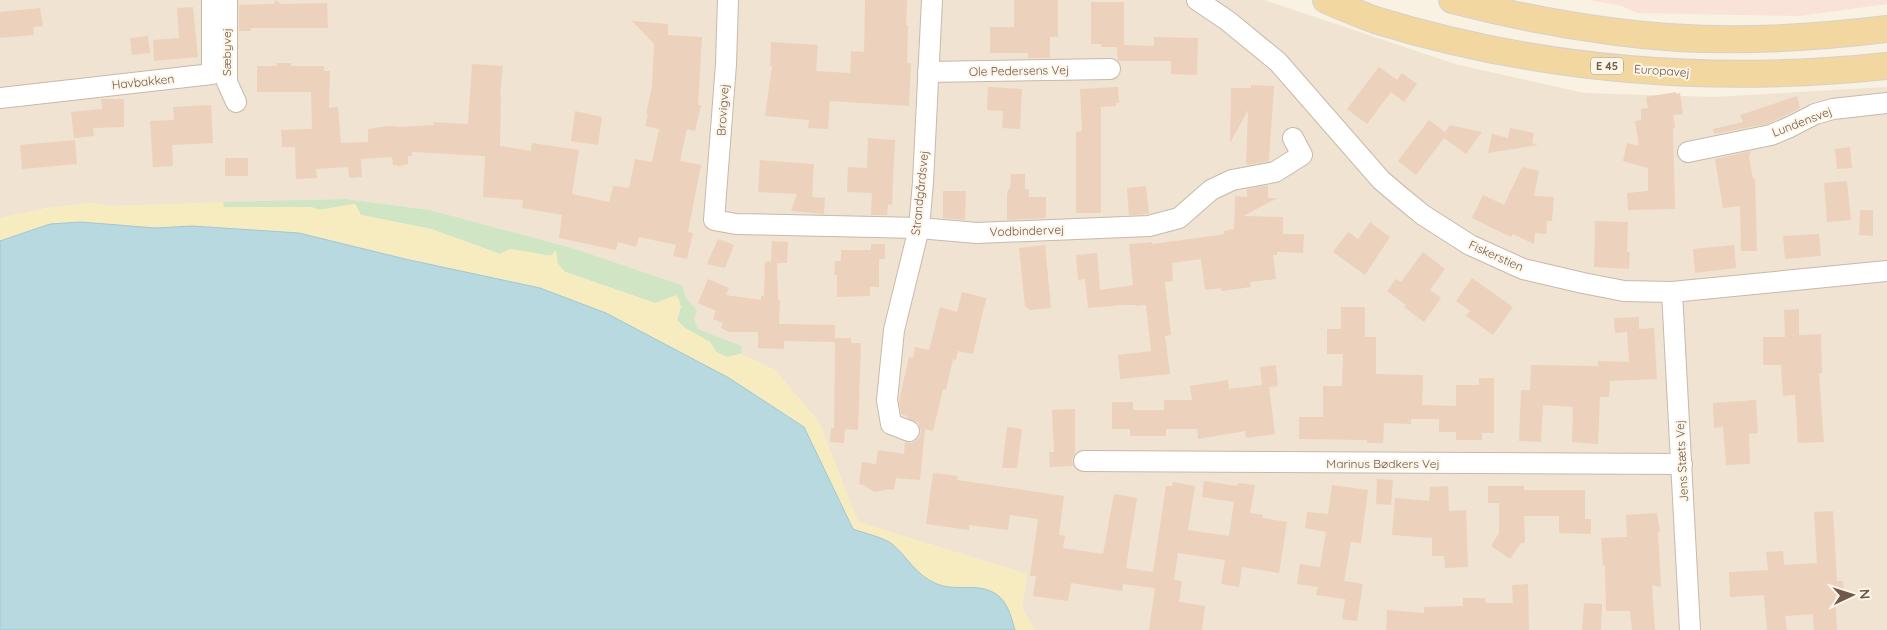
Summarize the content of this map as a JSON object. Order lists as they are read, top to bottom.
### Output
{
  "streets": {
    "main road": ["E 45", "Europavej"],
    "street": [
      "Sæbyvej",
      "Ole Pedersens Vej",
      "Havbakken",
      "Brovigvej",
      "Lundensvej",
      "Strandgårdsvej",
      "Vodbindervej",
      "Fiskerstien",
      "Jens Stæts Vej",
      "Marinus Bødkers Vej"
    ]
  },
  "crossings": [
    ["Ole Pedersens Vej", "Strandgårdsvej"],
    ["Brovigvej", "Vodbindervej"],
    ["Strandgårdsvej", "Vodbindervej"],
    ["Fiskerstien", "Jens Stæts Vej"],
    ["Jens Stæts Vej", "Marinus Bødkers Vej"]
  ],
  "north": "right"
}
